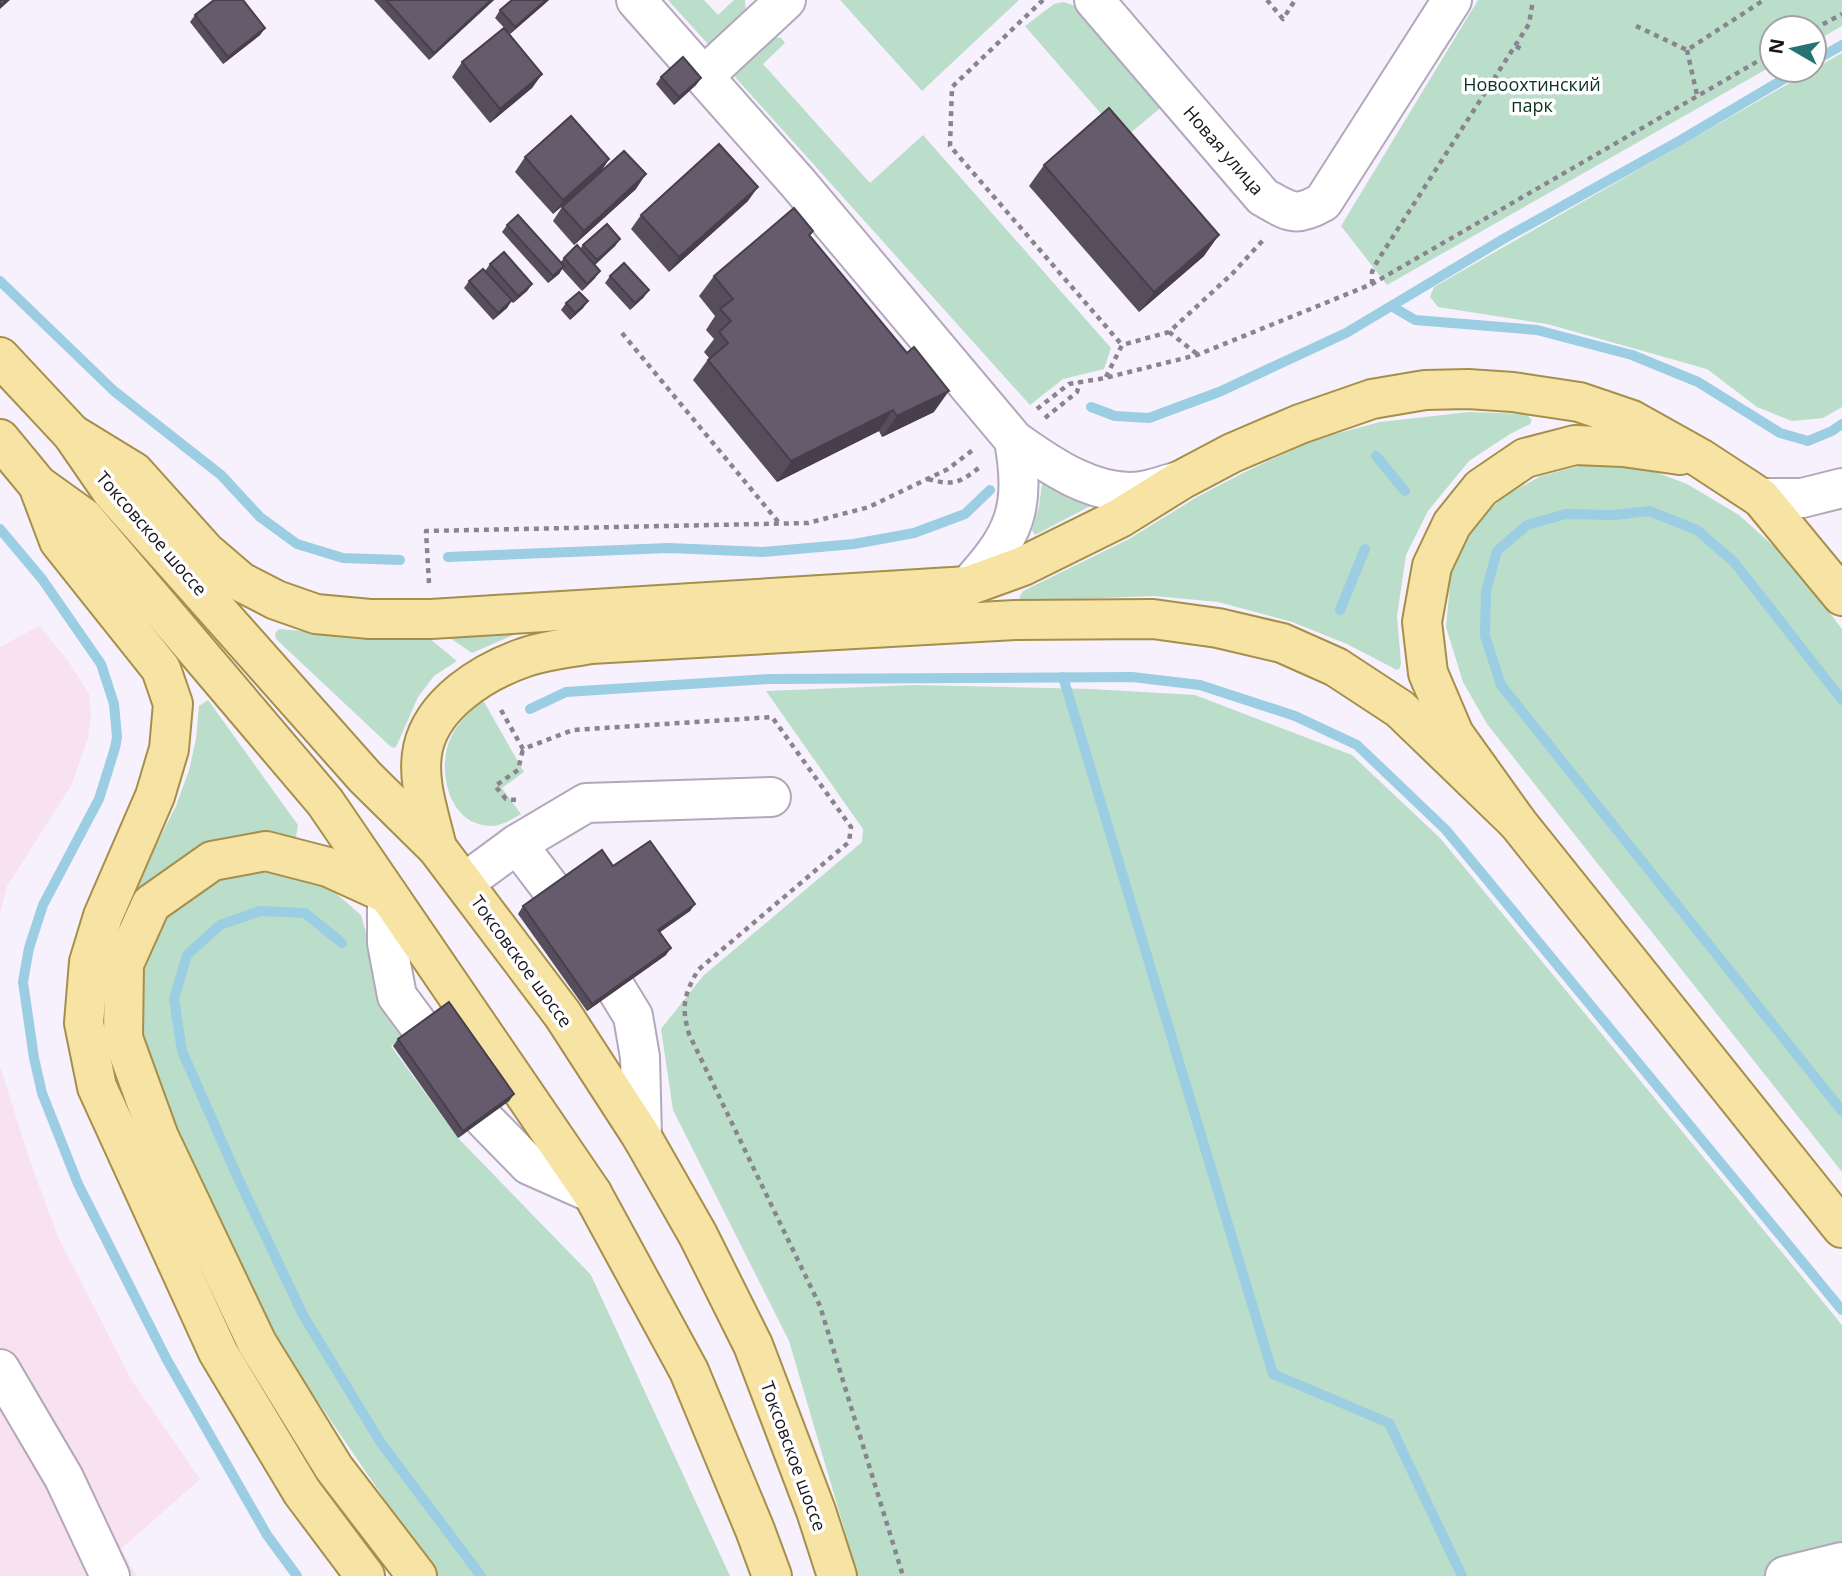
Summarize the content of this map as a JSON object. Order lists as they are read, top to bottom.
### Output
{
  "streets": {
    "main road": ["Токсовское шоссе"],
    "street": ["Новая улица"]
  },
  "parks": ["Новоохтинский парк"],
  "north": "left"
}
